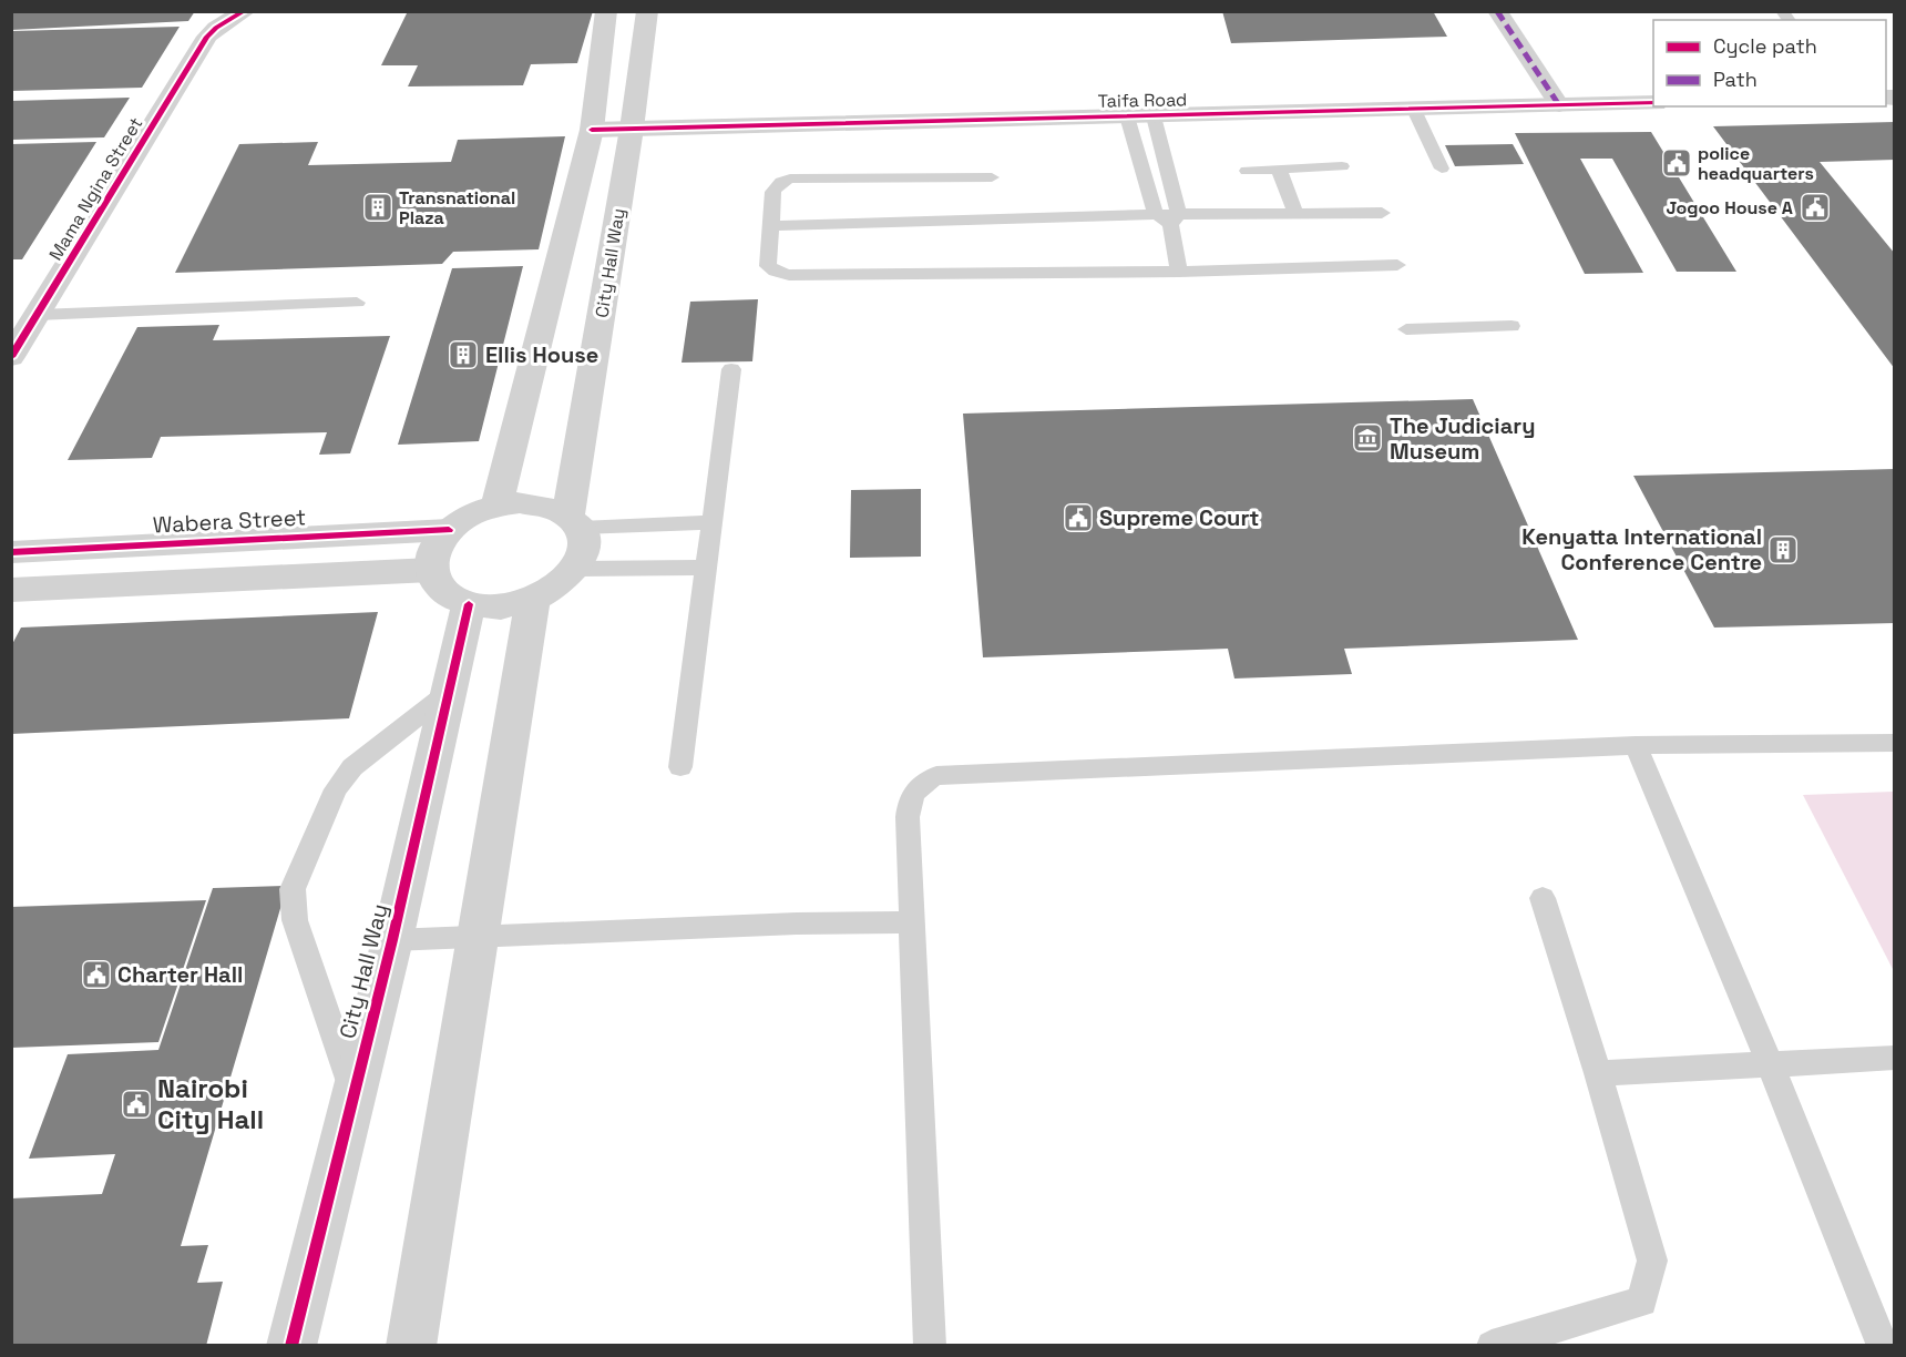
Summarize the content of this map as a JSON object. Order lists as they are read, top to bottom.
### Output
{
  "streets": {
    "street": [
      "Taifa Road",
      "Mama Ngina Street",
      "City Hall Way",
      "Wabera Street"
    ]
  },
  "crossings": [
    ["Taifa Road", "City Hall Way"],
    ["City Hall Way", "Wabera Street"]
  ],
  "places": {
    "public building": [
      "police headquarters",
      "Jogoo House A",
      "Supreme Court",
      "Charter Hall",
      "Nairobi City Hall"
    ],
    "building": ["Transnational Plaza", "Ellis House", "Kenyatta International Conference Centre"],
    "museum": ["The Judiciary Museum"]
  },
  "legend": ["Cycle path", "Path"]
}
